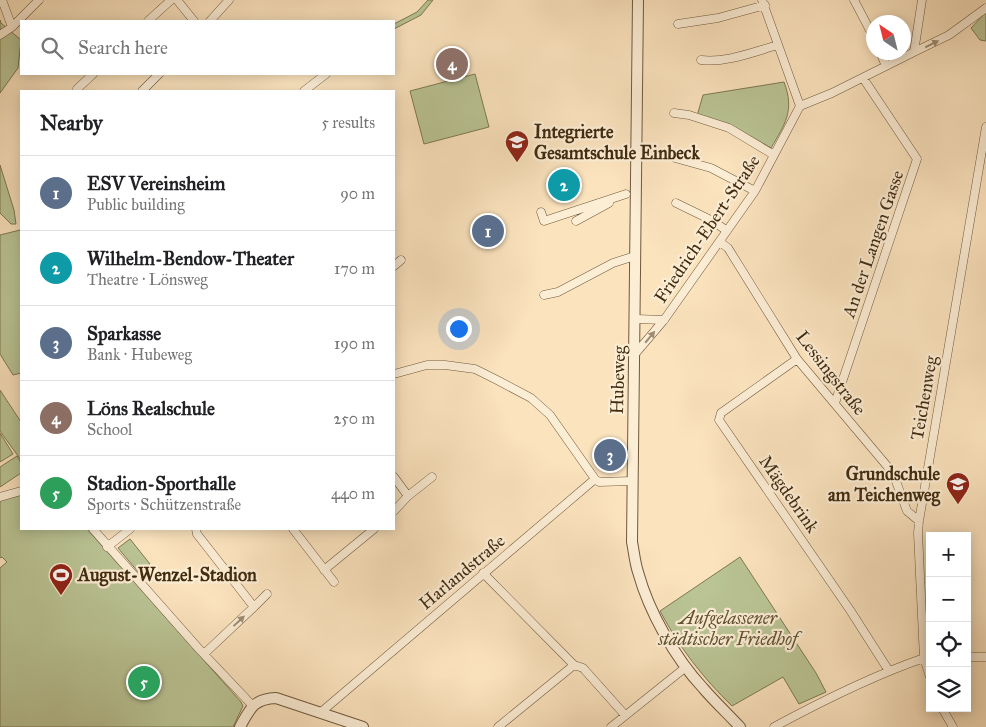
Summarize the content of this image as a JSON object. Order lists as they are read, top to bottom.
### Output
{
  "streets": {
    "street": [
      "Friedrich-Ebert-Straße",
      "An der Langen Gasse",
      "Lessingstraße",
      "Hubeweg",
      "Teichenweg",
      "Mägdebrink",
      "Harlandstraße"
    ]
  },
  "crossings": [
    ["Friedrich-Ebert-Straße", "Lessingstraße"],
    ["Friedrich-Ebert-Straße", "Hubeweg"],
    ["An der Langen Gasse", "Lessingstraße"],
    ["Lessingstraße", "Teichenweg"],
    ["Lessingstraße", "Mägdebrink"]
  ],
  "parks": ["Aufgelassener städtischer Friedhof"],
  "places": {
    "school or university": ["Integrierte Gesamtschule Einbeck", "Grundschule am Teichenweg"],
    "sports": ["August-Wenzel-Stadion"]
  },
  "north": "top left",
  "page": {
    "search": "Search here",
    "pins": [
      "4",
      "2",
      "1",
      "3",
      "5"
    ],
    "heading": ["Nearby", "5 results"],
    "list": [
      {
        "mark": "1",
        "name": "ESV Vereinsheim",
        "note": "Public building",
        "value": "90 m"
      },
      {
        "mark": "2",
        "name": "Wilhelm-Bendow-Theater",
        "note": "Theatre · Lönsweg",
        "value": "170 m"
      },
      {
        "mark": "3",
        "name": "Sparkasse",
        "note": "Bank · Hubeweg",
        "value": "190 m"
      },
      {
        "mark": "4",
        "name": "Löns Realschule",
        "note": "School",
        "value": "250 m"
      },
      {
        "mark": "5",
        "name": "Stadion-Sporthalle",
        "note": "Sports · Schützenstraße",
        "value": "440 m"
      }
    ],
    "map_buttons": ["+", "−"]
  }
}
